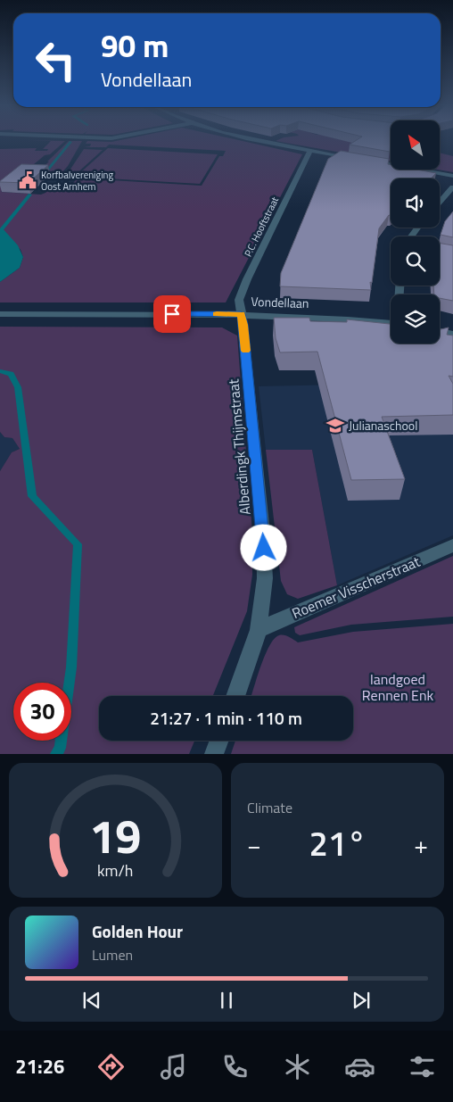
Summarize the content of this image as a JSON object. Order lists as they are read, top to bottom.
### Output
{
  "streets": {
    "street": [
      "P.C. Hooftstraat",
      "Vondellaan",
      "Alberdingk Thijmstraat",
      "Roemer Visscherstraat"
    ]
  },
  "crossings": [
    ["P.C. Hooftstraat", "Vondellaan"],
    ["P.C. Hooftstraat", "Alberdingk Thijmstraat"],
    ["Vondellaan", "Alberdingk Thijmstraat"],
    ["Alberdingk Thijmstraat", "Roemer Visscherstraat"]
  ],
  "parks": ["landgoed Rennen Enk"],
  "places": {
    "public building": ["Korfbalvereniging Oost Arnhem"],
    "school or university": ["Julianaschool"]
  },
  "north": "top left",
  "page": {
    "turn": ["90 m", "Vondellaan"],
    "limit": "30",
    "trip": "21:27 · 1 min · 110 m",
    "tile": "Climate",
    "heat": ["−", "21°", "+"],
    "song": ["Golden Hour", "Lumen"],
    "tabs": "21:26",
    "gauge": ["19", "km/h"]
  }
}
